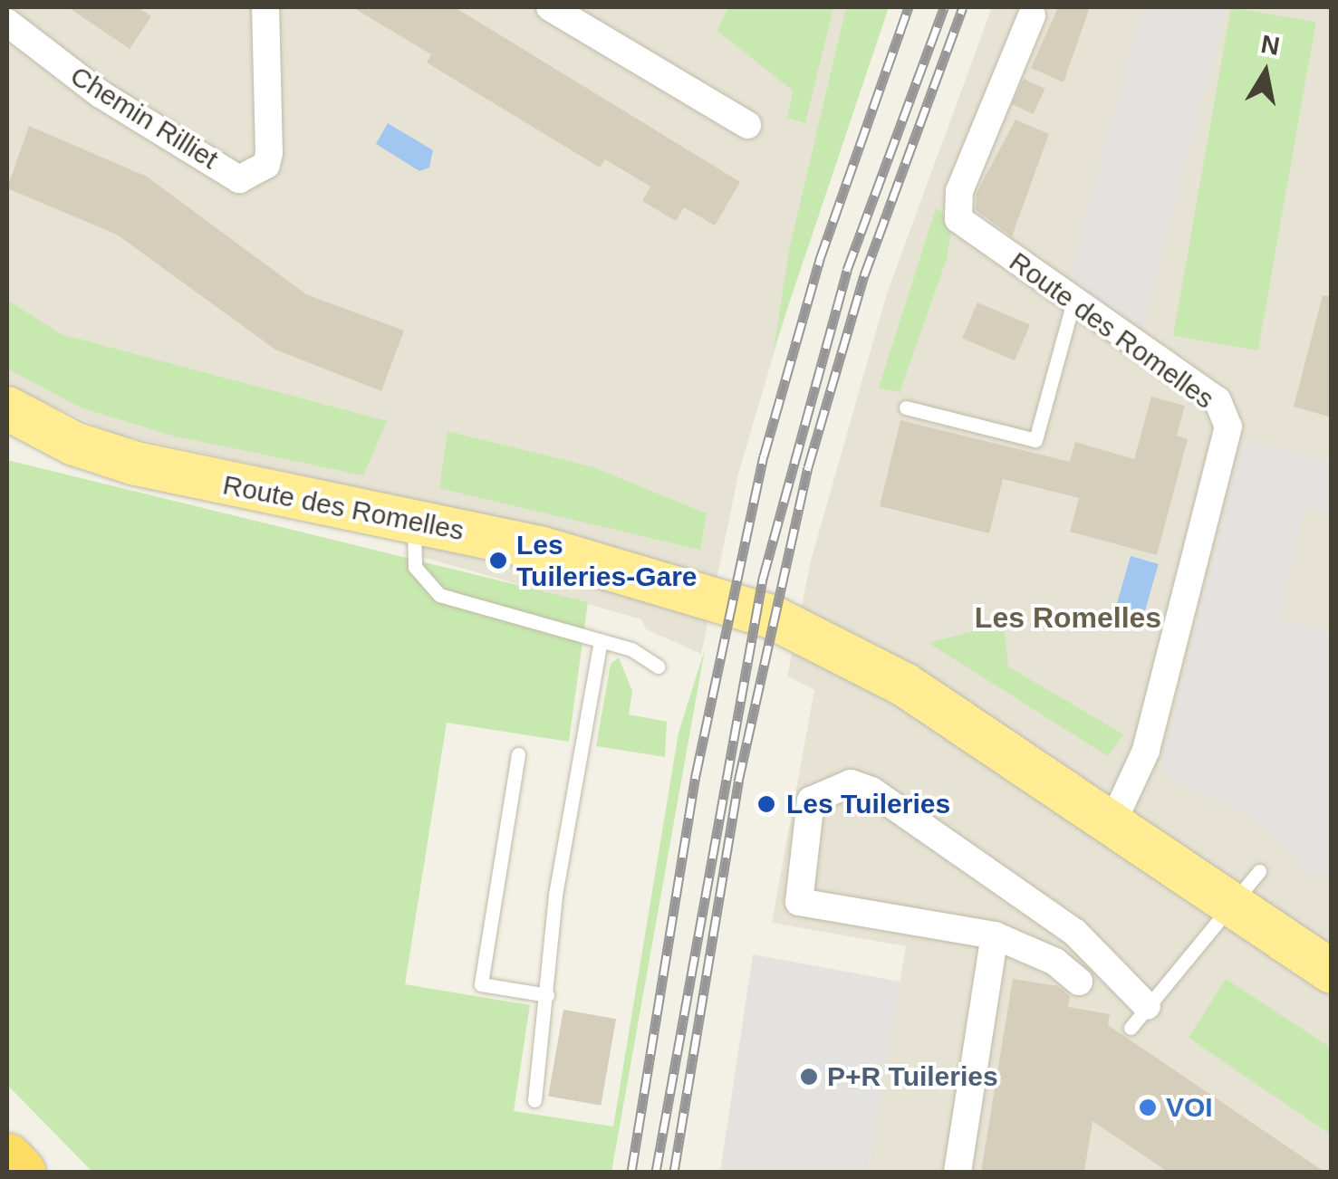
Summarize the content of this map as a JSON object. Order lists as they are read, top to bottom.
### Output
{
  "streets": {
    "main road": ["Route des Romelles"],
    "street": ["Chemin Rilliet"]
  },
  "districts": ["Les Romelles"],
  "places": [
    "Les Tuileries-Gare",
    "Les Tuileries",
    "P+R Tuileries",
    "VOI"
  ],
  "north": "top"
}
